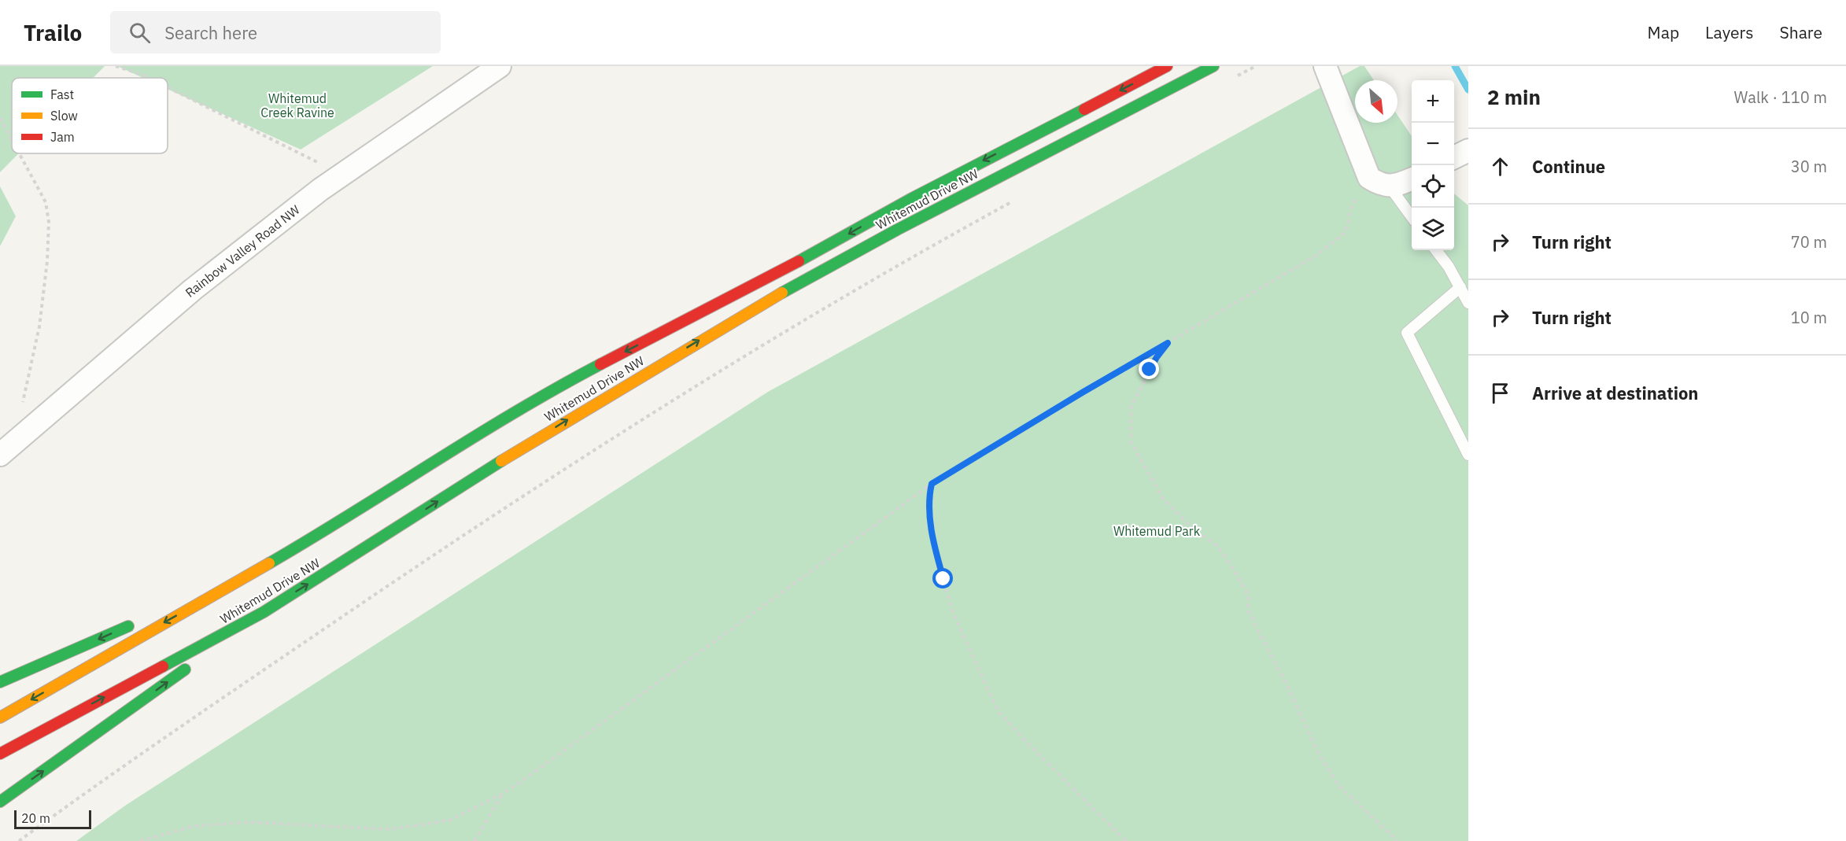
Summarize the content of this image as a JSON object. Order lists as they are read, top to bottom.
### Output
{
  "streets": {
    "highway": ["Whitemud Drive NW"],
    "street": ["Rainbow Valley Road NW"]
  },
  "parks": ["Whitemud Creek Ravine", "Whitemud Park"],
  "legend": ["Fast", "Slow", "Jam"],
  "scale_bar": "20 m",
  "north": "bottom right",
  "page": {
    "header": "Trailo",
    "search": "Search here",
    "nav": ["Map", "Layers", "Share"],
    "heading": ["2 min", "Walk · 110 m"],
    "map_buttons": ["+", "−"],
    "list": [
      ["Continue", "30 m"],
      ["Turn right", "70 m"],
      ["Turn right", "10 m"],
      "Arrive at destination"
    ],
    "scale": "20 m"
  }
}
